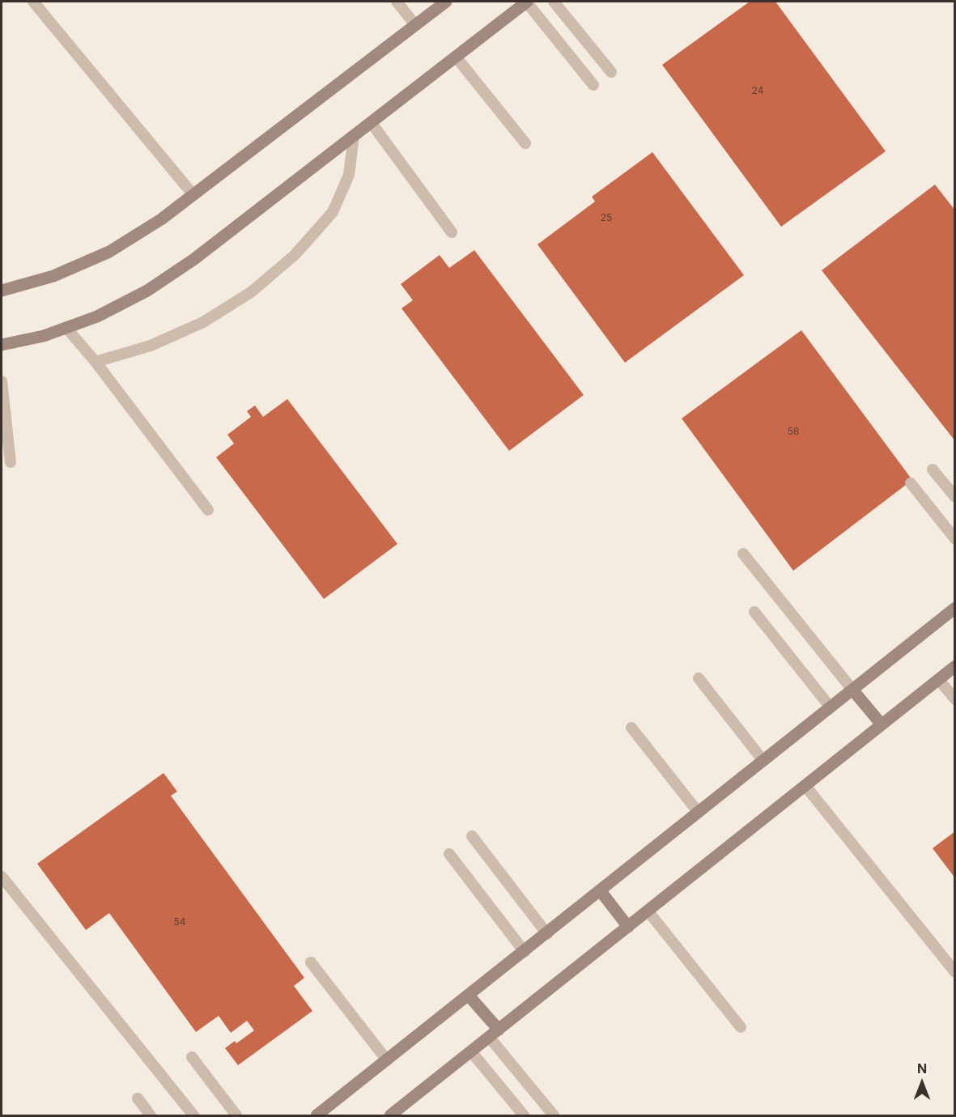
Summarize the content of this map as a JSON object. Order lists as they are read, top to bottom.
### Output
{
  "house_numbers": [
    "24",
    "25",
    "58",
    "54"
  ],
  "north": "top"
}
